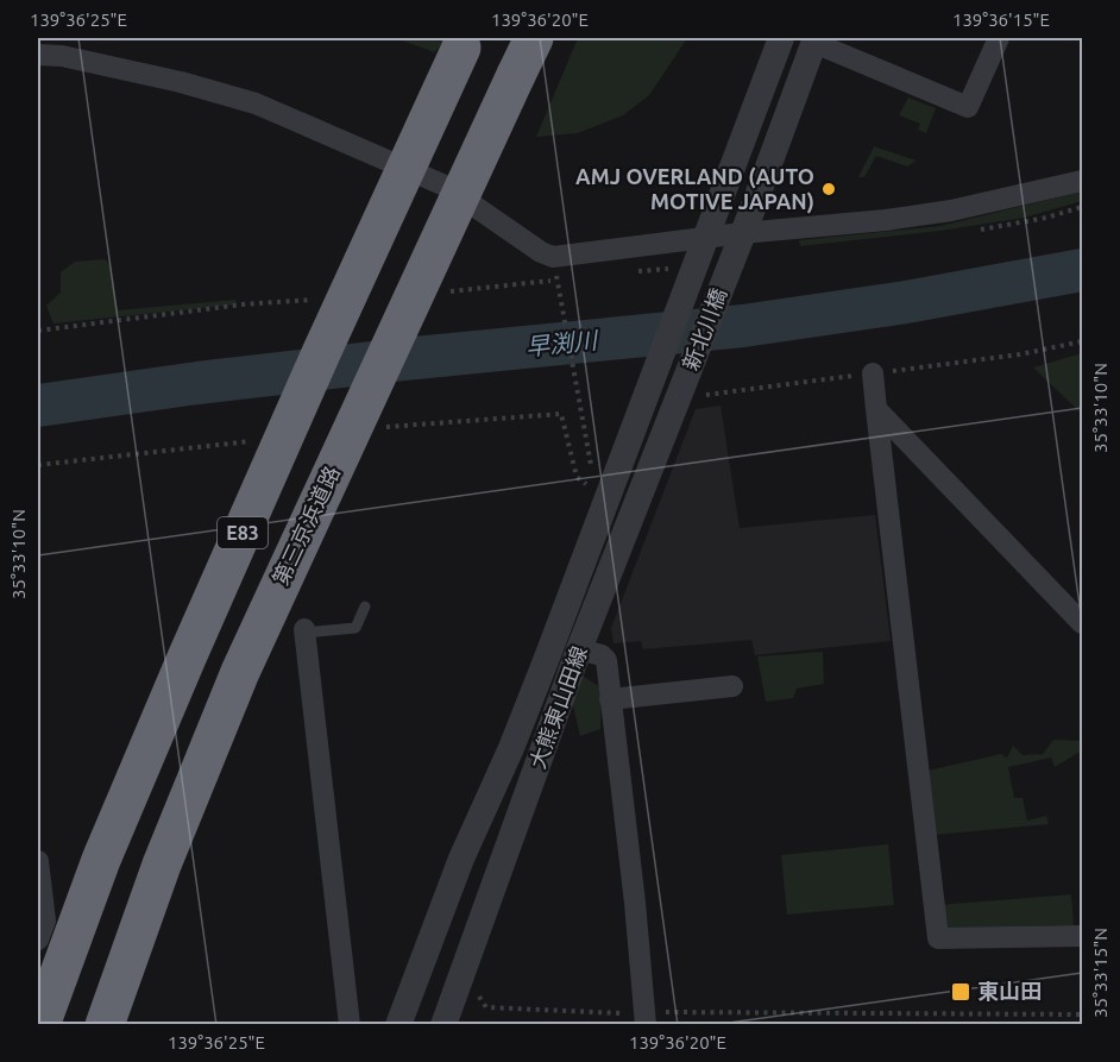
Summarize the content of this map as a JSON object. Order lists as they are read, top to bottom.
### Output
{
  "streets": {
    "highway": ["第三京浜道路", "E83"],
    "street": ["新北川橋", "大熊東山田線"]
  },
  "crossings": [
    ["新北川橋", "大熊東山田線"]
  ],
  "water": ["早渕川"],
  "places": {
    "other": ["AMJ OVERLAND (AUTO MOTIVE JAPAN)"],
    "transit": ["東山田"]
  },
  "coordinates": [
    "139°36'25\"E",
    "139°36'20\"E",
    "139°36'15\"E",
    "35°33'10\"N",
    "35°33'15\"N"
  ]
}
